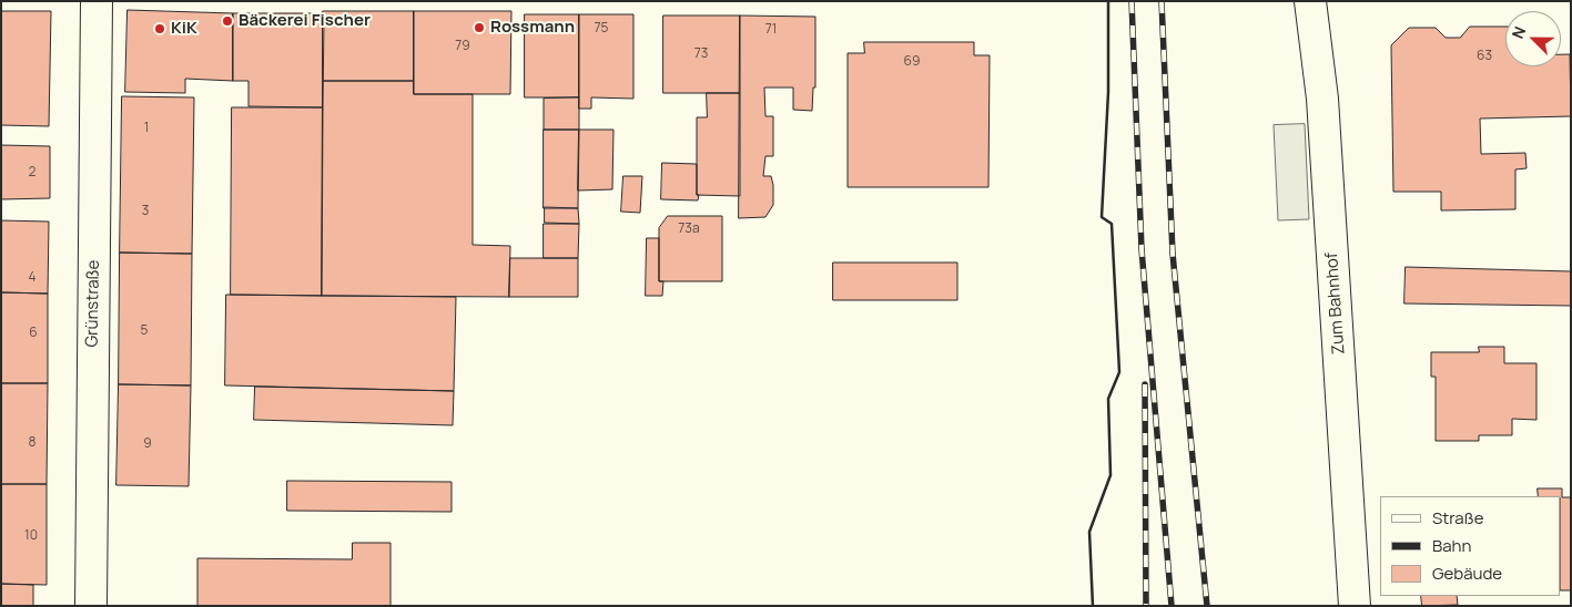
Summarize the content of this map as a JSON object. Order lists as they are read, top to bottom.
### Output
{
  "streets": {
    "street": ["Grünstraße", "Zum Bahnhof"]
  },
  "places": ["Bäckerei Fischer", "Rossmann", "KiK"],
  "house_numbers": [
    "75",
    "71",
    "79",
    "73",
    "63",
    "69",
    "1",
    "2",
    "3",
    "73a",
    "4",
    "5",
    "6",
    "8",
    "9",
    "10"
  ],
  "legend": ["Straße", "Bahn", "Gebäude"],
  "north": "top left"
}
